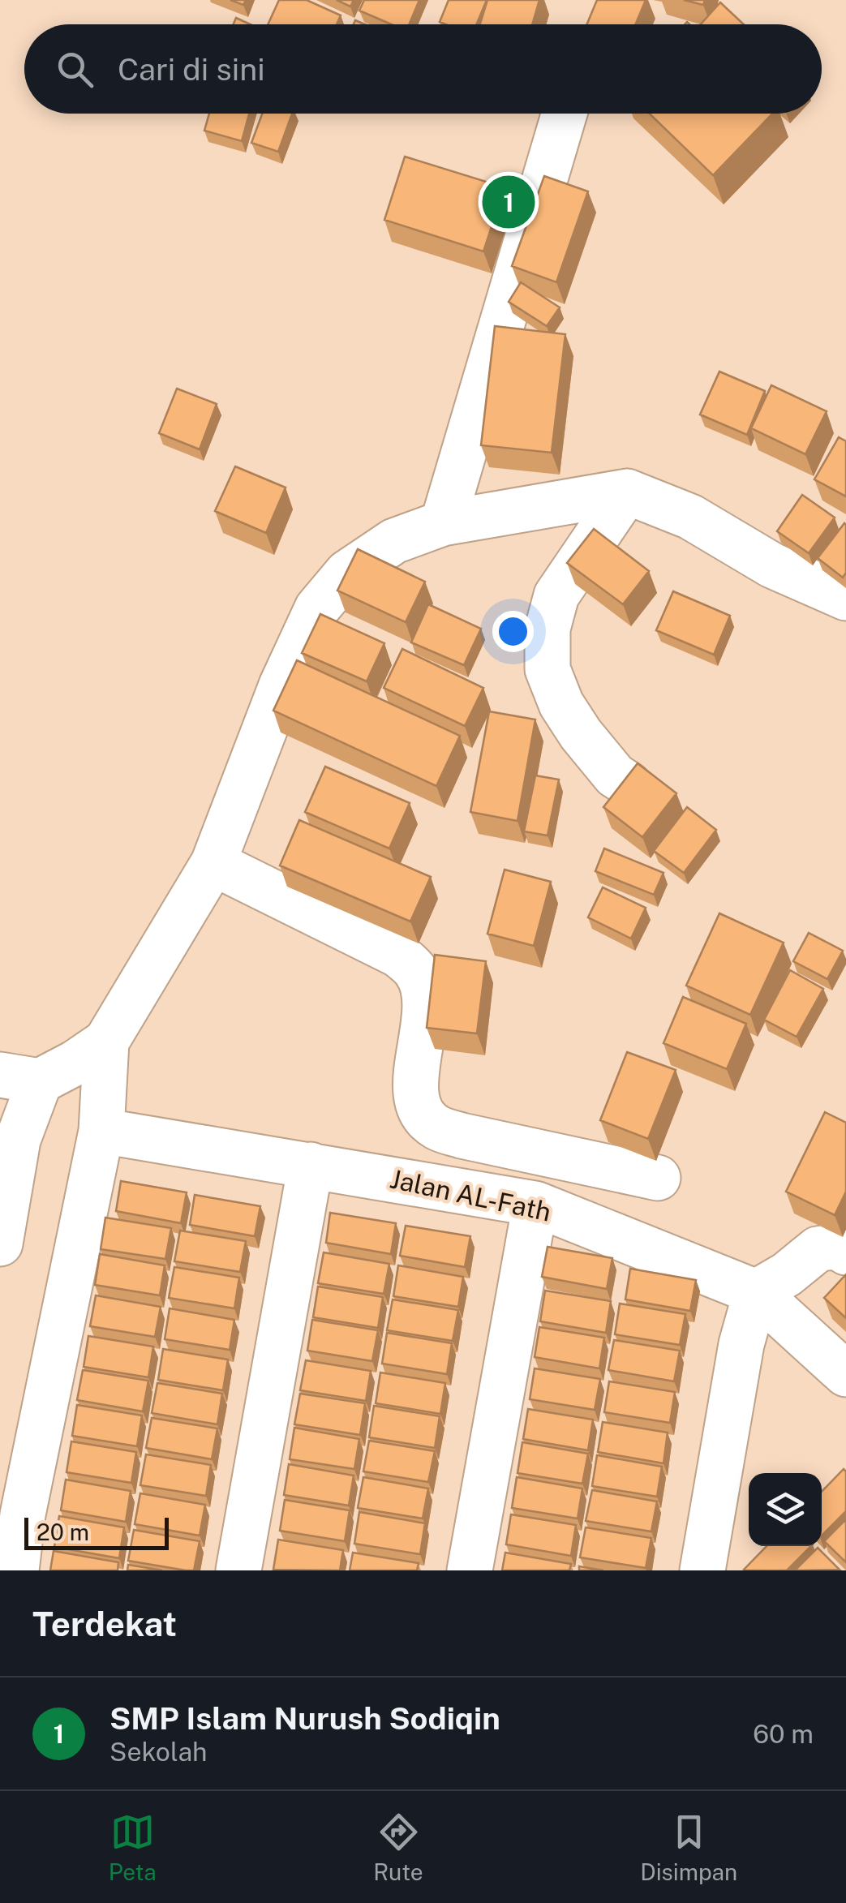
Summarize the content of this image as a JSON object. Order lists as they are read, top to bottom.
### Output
{
  "streets": {
    "street": ["Jalan AL-Fath"]
  },
  "scale_bar": "20 m",
  "page": {
    "search": "Cari di sini",
    "pins": "1",
    "scale": "20 m",
    "heading": "Terdekat",
    "list": [
      {
        "mark": "1",
        "name": "SMP Islam Nurush Sodiqin",
        "note": "Sekolah",
        "value": "60 m"
      }
    ],
    "nav": ["Peta", "Rute", "Disimpan"]
  }
}
